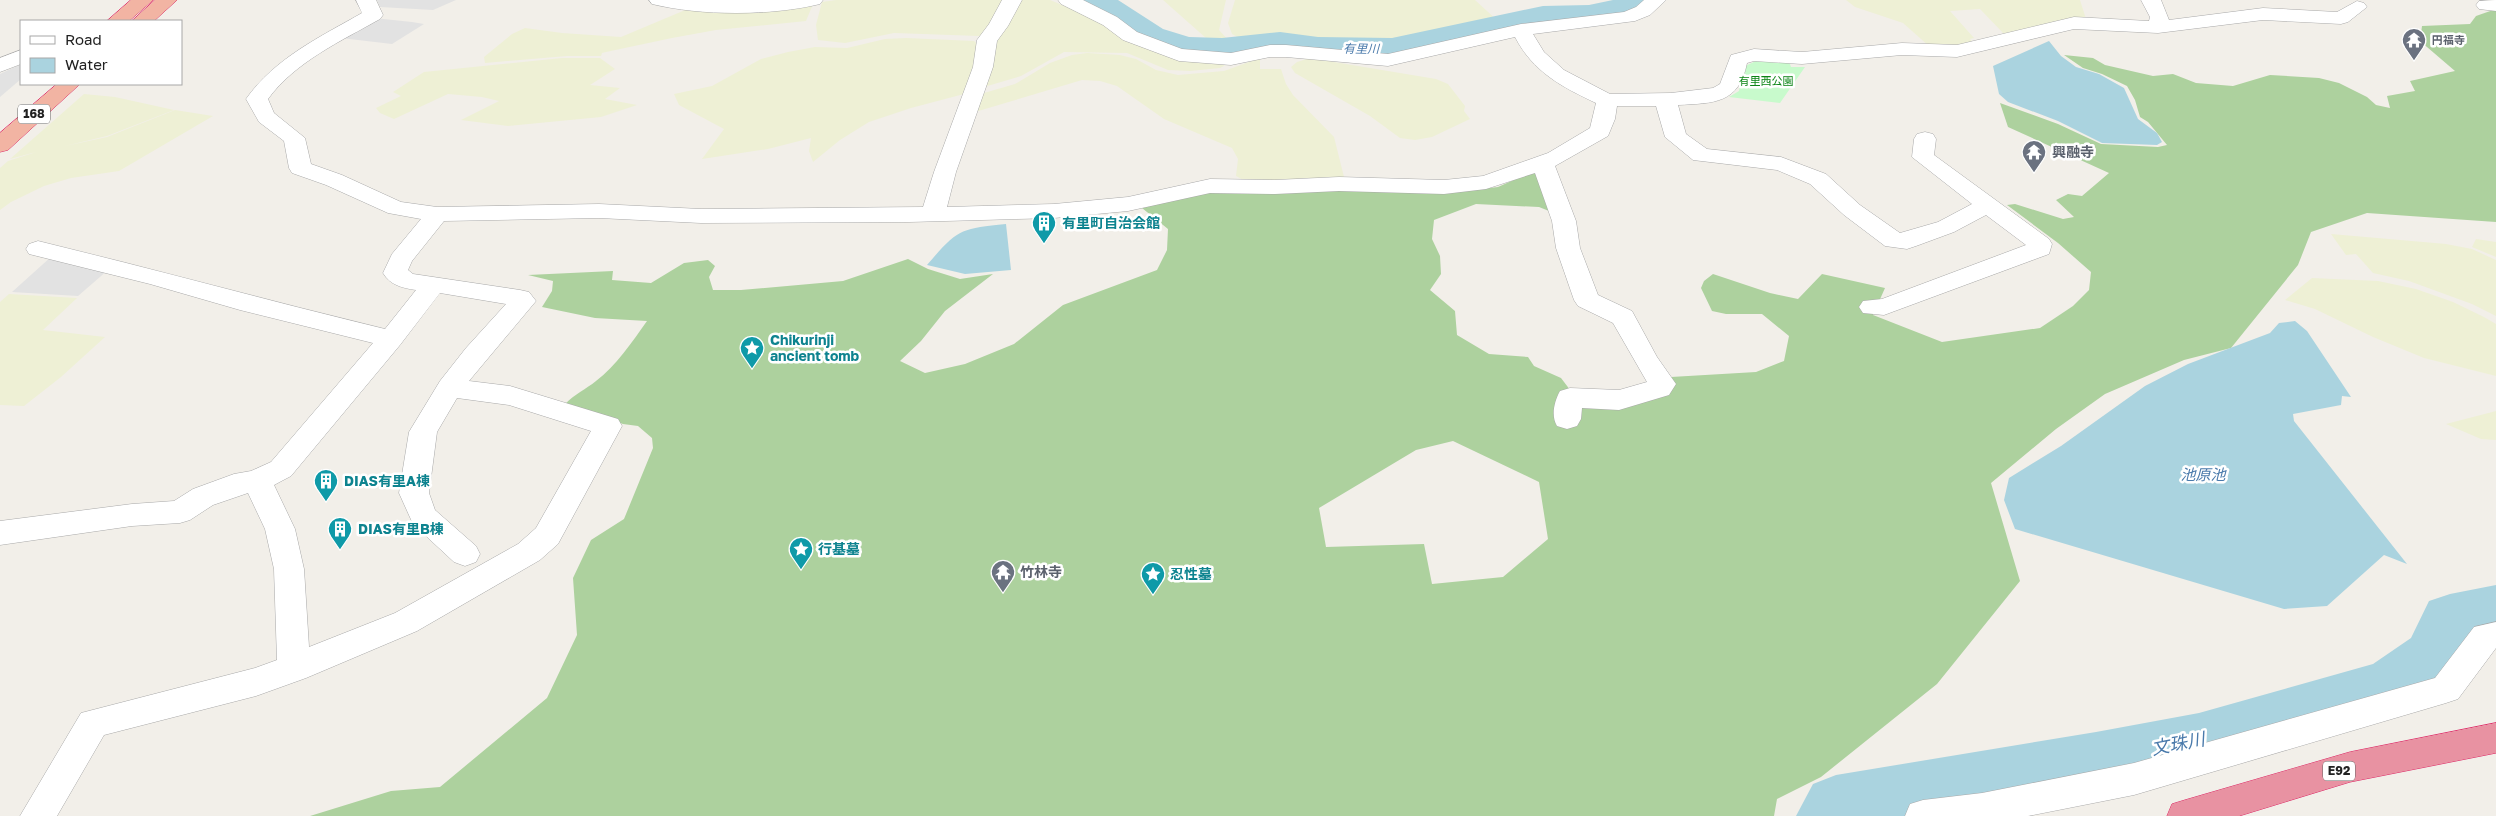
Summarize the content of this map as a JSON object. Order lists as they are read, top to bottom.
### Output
{
  "streets": {
    "highway": ["168", "E92"]
  },
  "water": ["有里川", "池原池", "文珠川"],
  "parks": ["有里西公園"],
  "places": {
    "temple": ["円福寺", "興融寺", "竹林寺"],
    "building": ["有里町自治会館", "DIAS有里A棟", "DIAS有里B棟"],
    "place": ["Chikurinji ancient tomb", "行基墓", "忍性墓"]
  },
  "legend": ["Road", "Water"]
}
